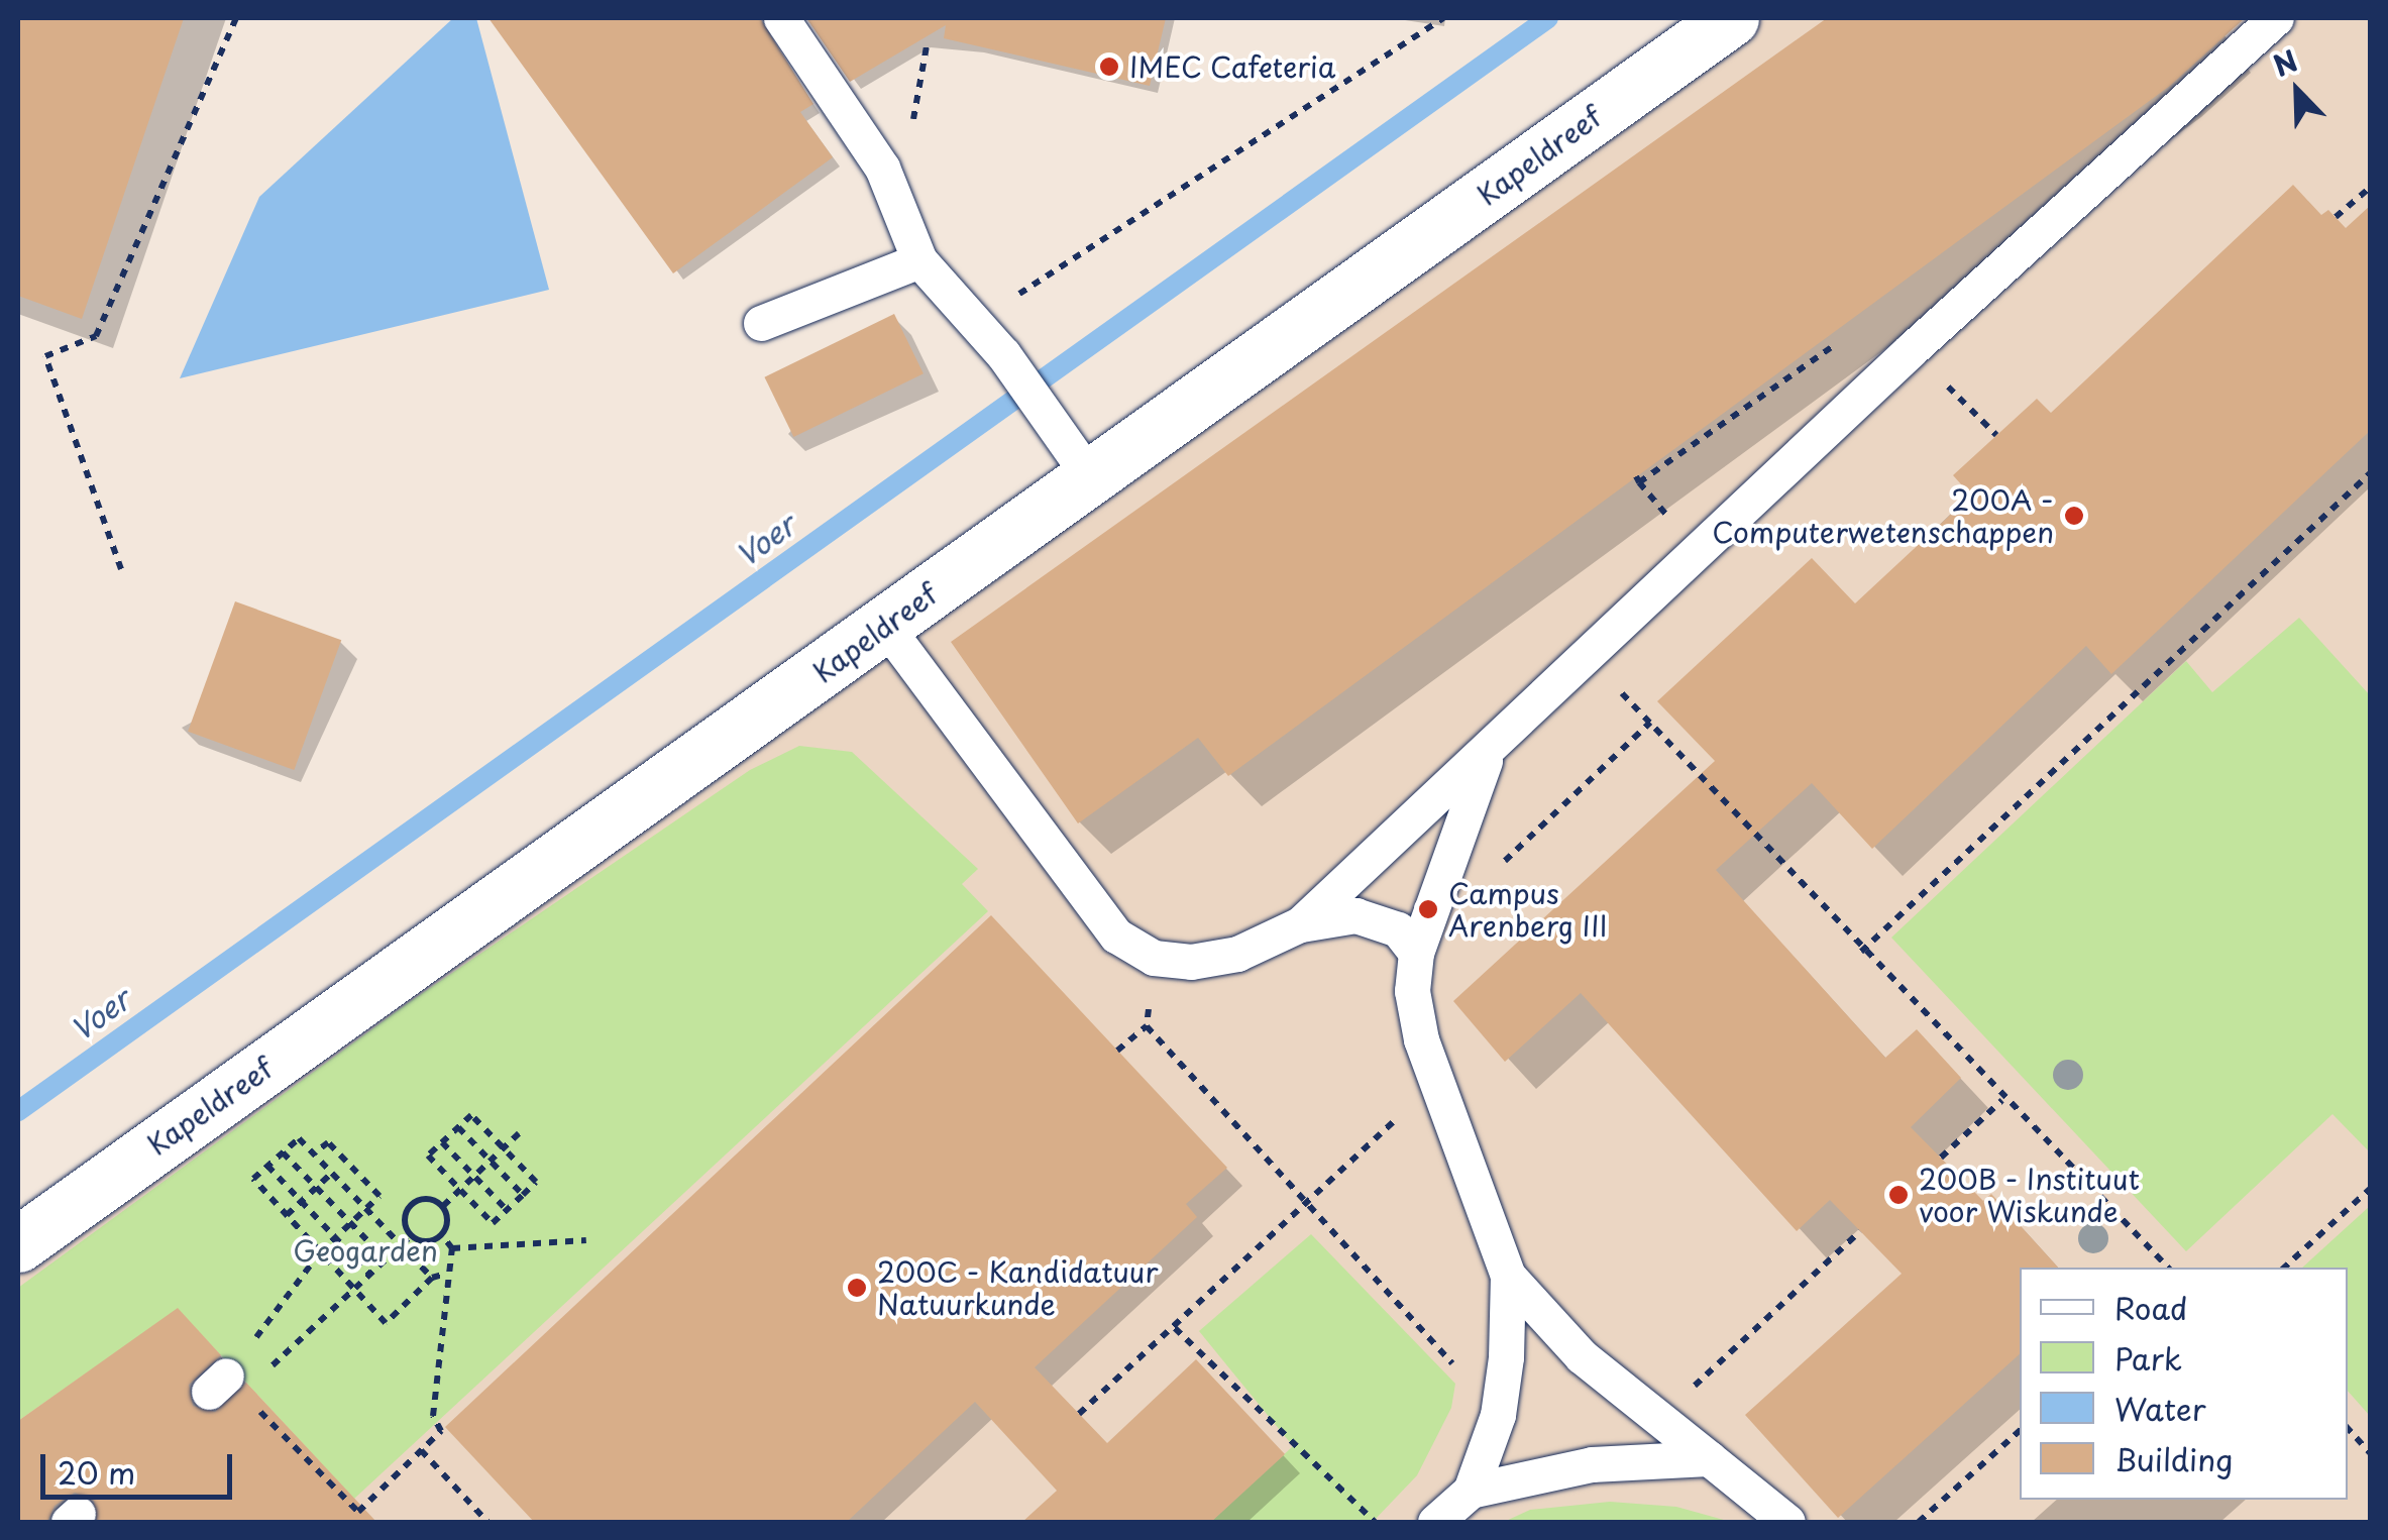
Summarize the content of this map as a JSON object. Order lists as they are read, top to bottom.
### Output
{
  "streets": {
    "street": ["Kapeldreef"]
  },
  "water": ["Voer"],
  "parks": ["Geogarden"],
  "places": [
    "IMEC Cafeteria",
    "200A - Computerwetenschappen",
    "Campus Arenberg III",
    "200B - Instituut voor Wiskunde",
    "200C - Kandidatuur Natuurkunde"
  ],
  "legend": [
    "Road",
    "Park",
    "Water",
    "Building"
  ],
  "scale_bar": "20 m",
  "north": "top left"
}
